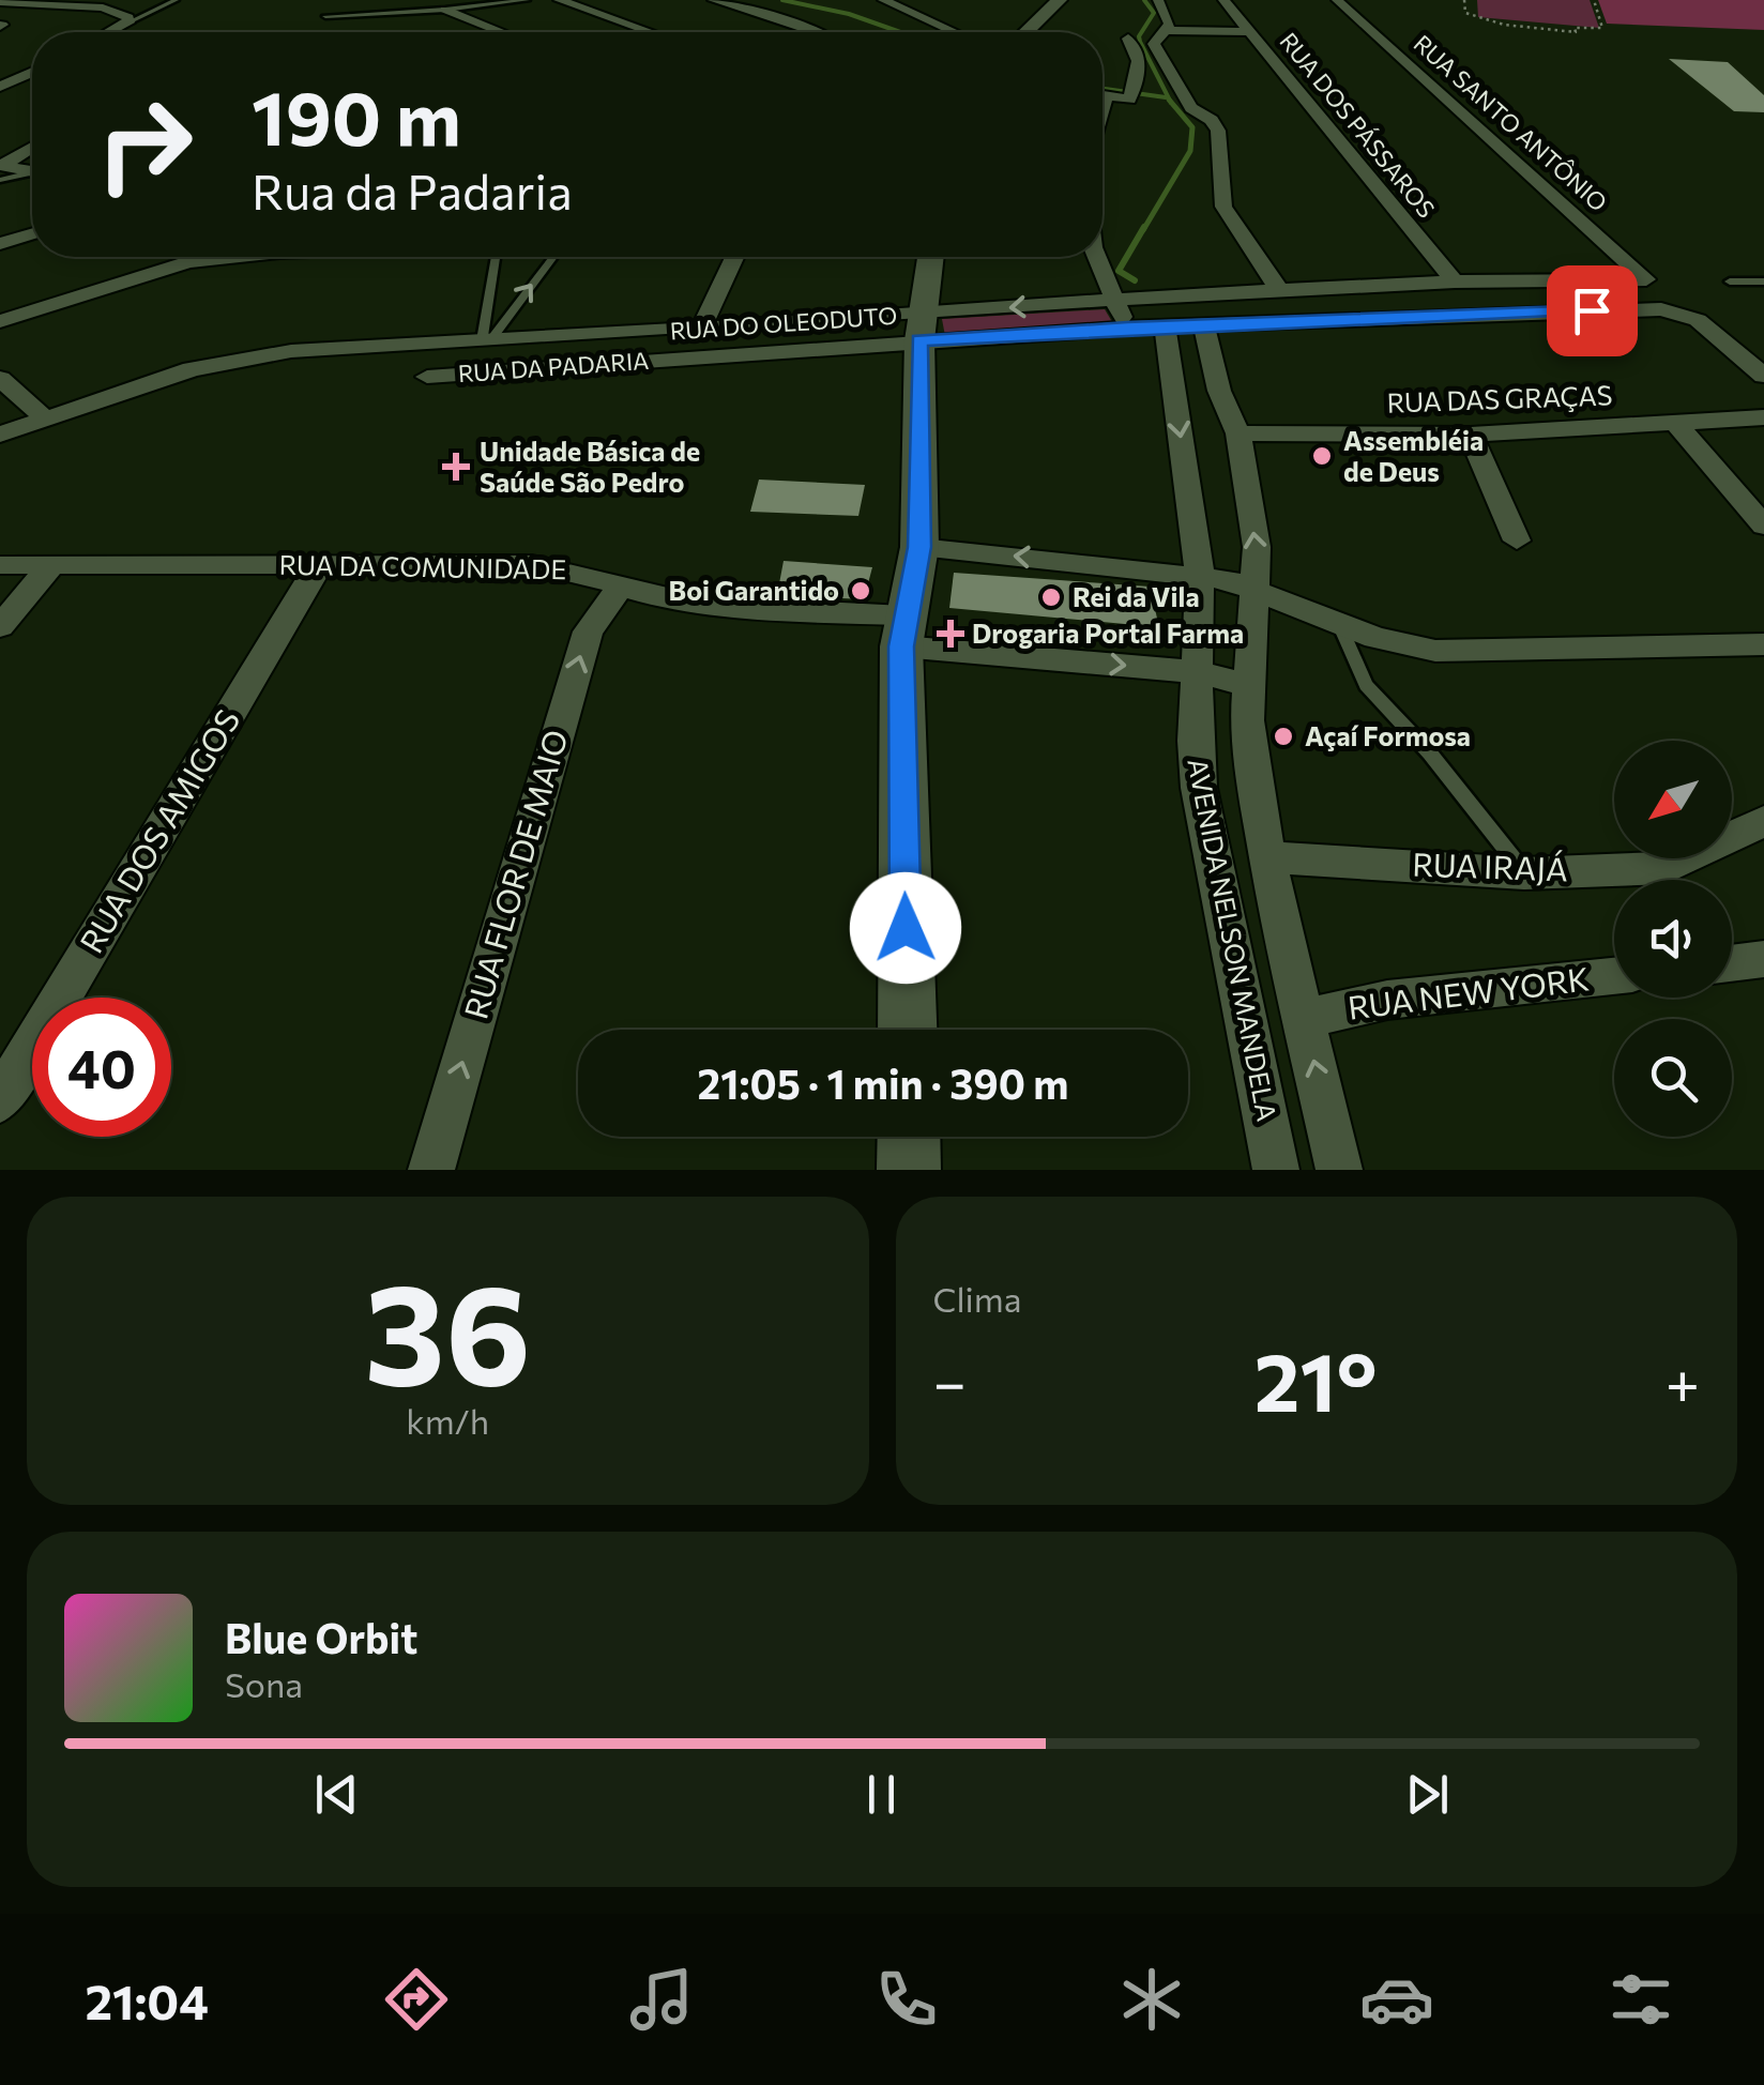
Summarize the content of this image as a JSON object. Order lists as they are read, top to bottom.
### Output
{
  "streets": {
    "street": [
      "RUA SANTO ANTÔNIO",
      "RUA DOS PÁSSAROS",
      "RUA DO OLEODUTO",
      "RUA DA PADARIA",
      "RUA DAS GRAÇAS",
      "RUA DA COMUNIDADE",
      "RUA DOS AMIGOS",
      "RUA IRAJÁ",
      "RUA FLOR DE MAIO",
      "AVENIDA NELSON MANDELA",
      "RUA NEW YORK"
    ]
  },
  "crossings": [
    ["RUA SANTO ANTÔNIO", "RUA DO OLEODUTO"],
    ["RUA DOS PÁSSAROS", "RUA DO OLEODUTO"],
    ["RUA DO OLEODUTO", "RUA DA PADARIA"],
    ["RUA DAS GRAÇAS", "AVENIDA NELSON MANDELA"],
    ["RUA DA COMUNIDADE", "RUA DOS AMIGOS"],
    ["RUA DA COMUNIDADE", "RUA FLOR DE MAIO"],
    ["RUA DA COMUNIDADE", "AVENIDA NELSON MANDELA"],
    ["RUA IRAJÁ", "AVENIDA NELSON MANDELA"],
    ["AVENIDA NELSON MANDELA", "RUA NEW YORK"]
  ],
  "one_way": ["RUA FLOR DE MAIO"],
  "places": {
    "other": [
      "Assembléia de Deus",
      "Boi Garantido",
      "Rei da Vila",
      "Açaí Formosa"
    ],
    "health": ["Unidade Básica de Saúde São Pedro", "Drogaria Portal Farma"]
  },
  "north": "bottom left",
  "page": {
    "turn": ["190 m", "Rua da Padaria"],
    "limit": "40",
    "trip": "21:05 · 1 min · 390 m",
    "tile": [
      ["36", "km/h"],
      "Clima"
    ],
    "heat": ["−", "21°", "+"],
    "song": ["Blue Orbit", "Sona"],
    "tabs": "21:04"
  }
}
